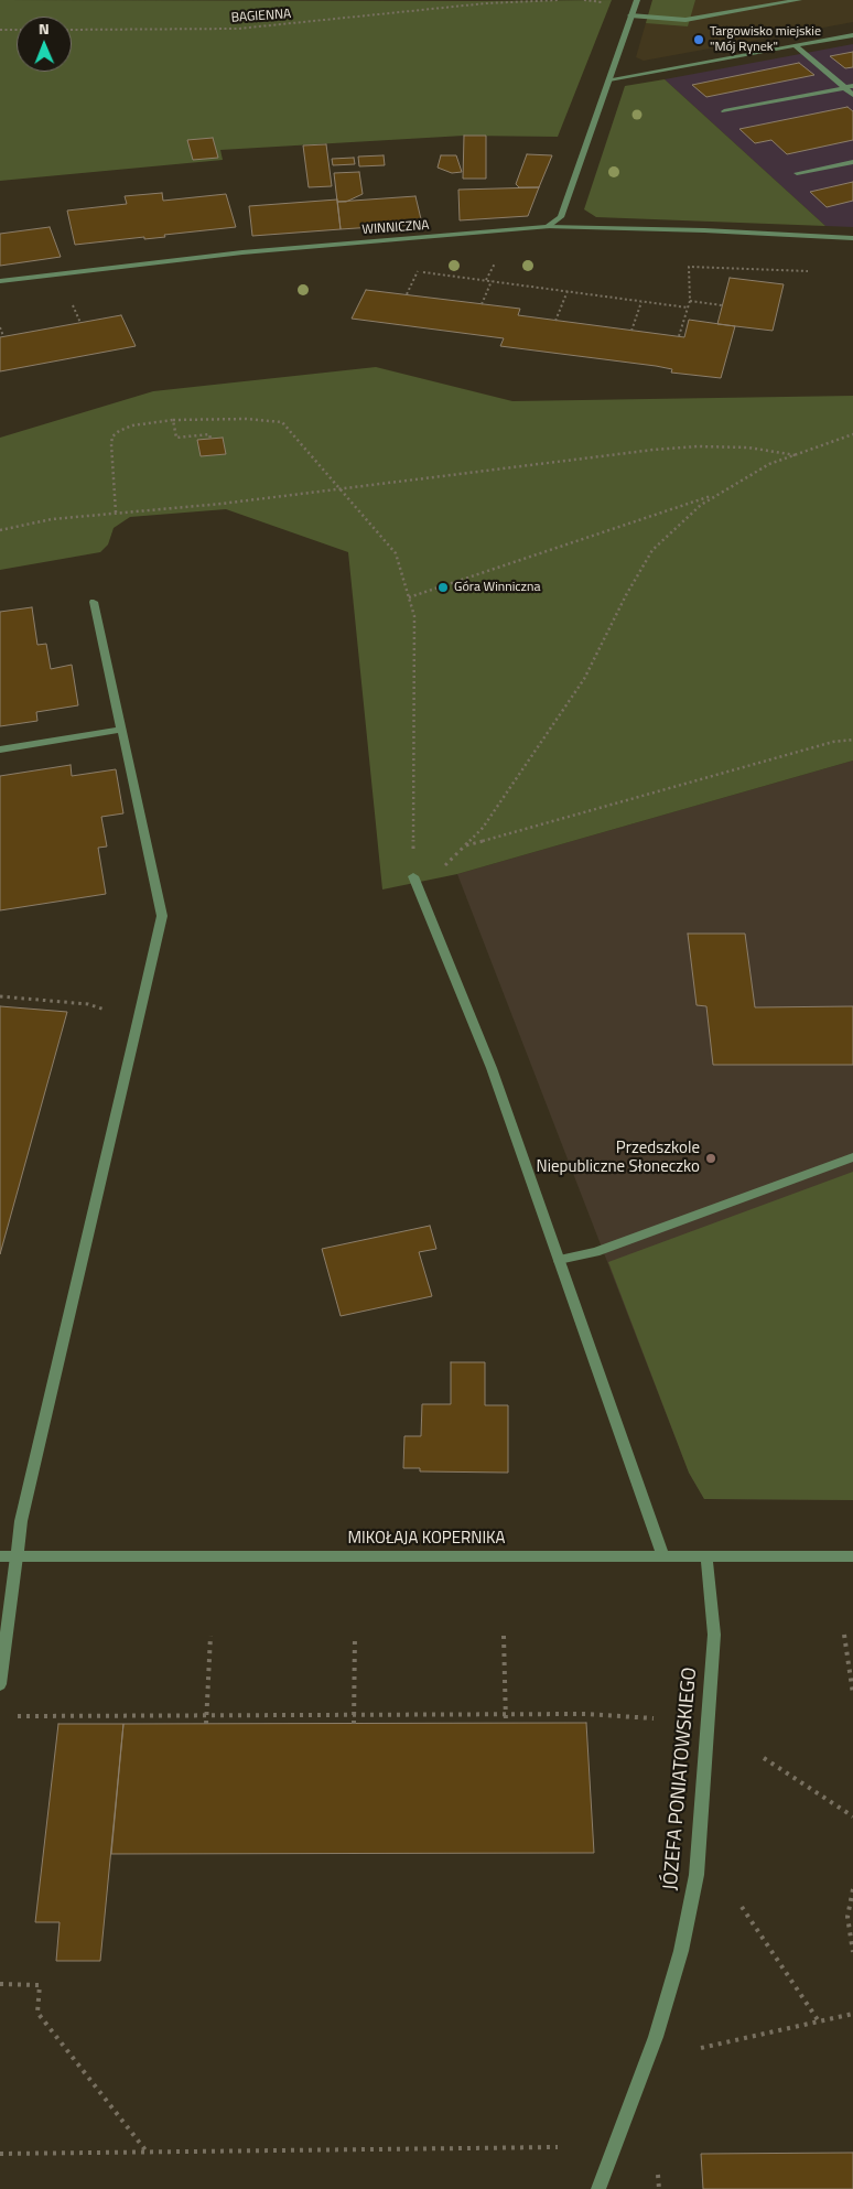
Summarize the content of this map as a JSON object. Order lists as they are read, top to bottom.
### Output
{
  "streets": {
    "street": ["WINNICZNA", "MIKOŁAJA KOPERNIKA", "JÓZEFA PONIATOWSKIEGO"],
    "path": ["BAGIENNA"]
  },
  "crossings": [
    ["MIKOŁAJA KOPERNIKA", "JÓZEFA PONIATOWSKIEGO"]
  ],
  "places": ["Targowisko miejskie \"Mój Rynek\"", "Góra Winniczna", "Przedszkole Niepubliczne Słoneczko"],
  "north": "top"
}
